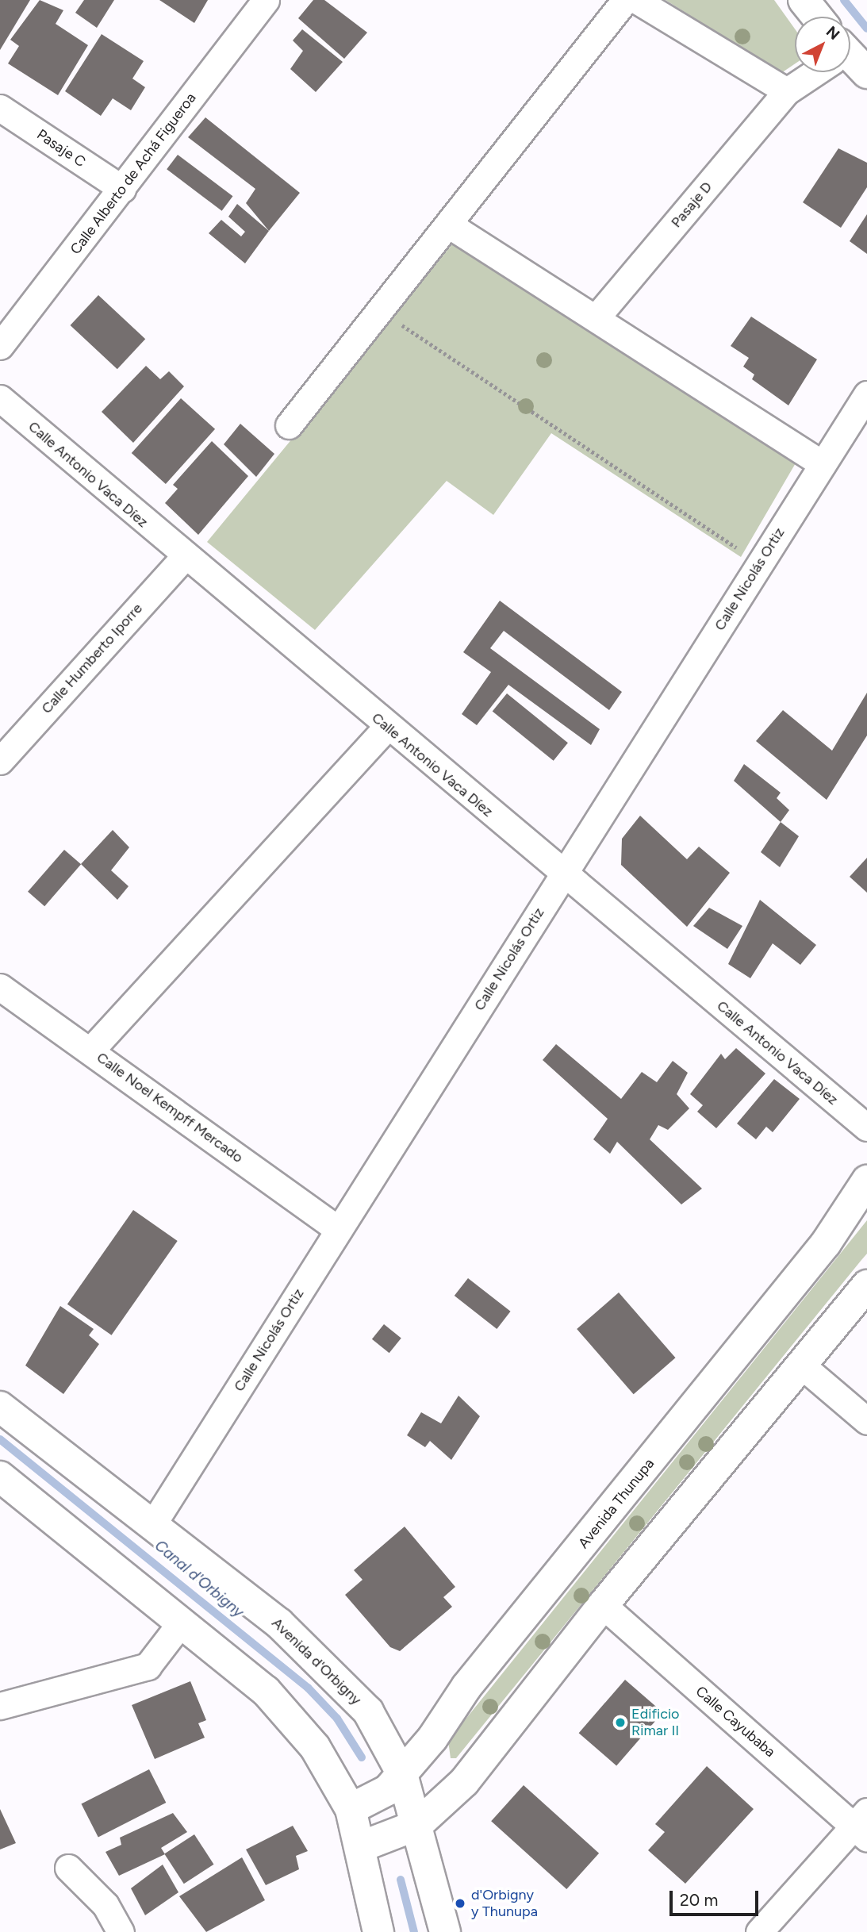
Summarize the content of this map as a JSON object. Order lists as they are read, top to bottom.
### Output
{
  "streets": {
    "street": [
      "Pasaje C",
      "Calle Alberto de Achá Figueroa",
      "Pasaje D",
      "Calle Antonio Vaca Díez",
      "Calle Nicolás Ortiz",
      "Calle Humberto Iporre",
      "Calle Noel Kempff Mercado",
      "Avenida Thunupa",
      "Avenida d'Orbigny",
      "Calle Cayubaba"
    ]
  },
  "crossings": [
    ["Pasaje C", "Calle Alberto de Achá Figueroa"],
    ["Calle Antonio Vaca Díez", "Calle Nicolás Ortiz"],
    ["Calle Antonio Vaca Díez", "Calle Humberto Iporre"],
    ["Calle Nicolás Ortiz", "Calle Noel Kempff Mercado"],
    ["Calle Nicolás Ortiz", "Avenida d'Orbigny"],
    ["Avenida Thunupa", "Avenida d'Orbigny"]
  ],
  "water": ["Canal d'Orbigny"],
  "places": ["Edificio Rimar II", "d'Orbigny y Thunupa"],
  "scale_bar": "20 m",
  "north": "top right"
}
